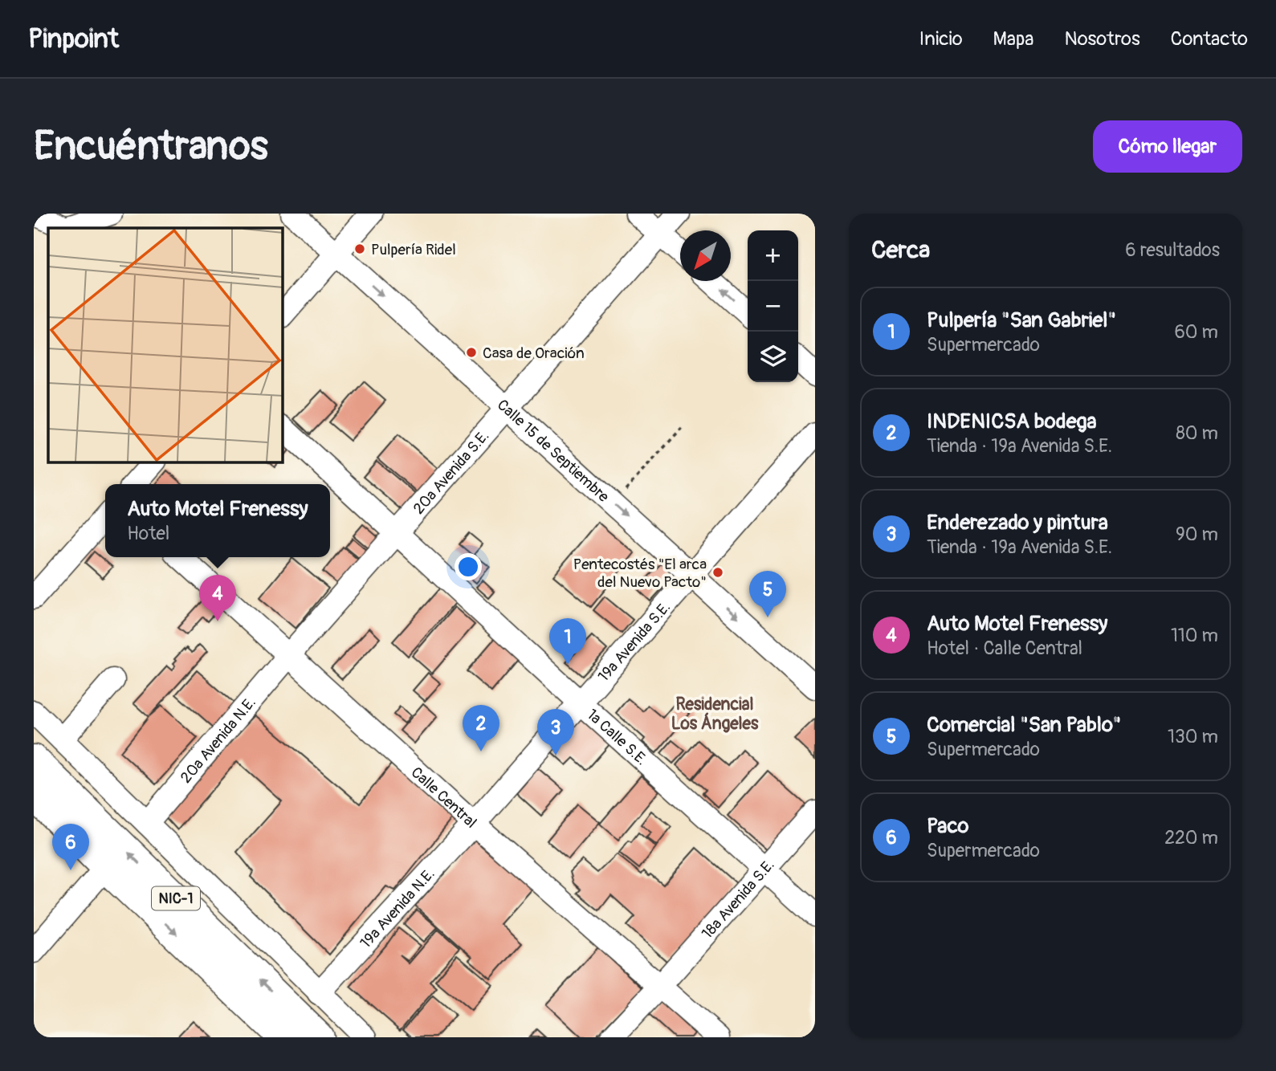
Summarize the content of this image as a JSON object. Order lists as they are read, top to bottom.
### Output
{
  "streets": {
    "highway": ["NIC-1"],
    "street": [
      "Calle 15 de Septiembre",
      "20a Avenida S.E.",
      "19a Avenida S.E.",
      "1a Calle S.E.",
      "20a Avenida N.E.",
      "Calle Central",
      "18a Avenida S.E.",
      "19a Avenida N.E."
    ]
  },
  "crossings": [
    ["Calle 15 de Septiembre", "20a Avenida S.E."],
    ["Calle 15 de Septiembre", "19a Avenida S.E."],
    ["20a Avenida S.E.", "1a Calle S.E."],
    ["20a Avenida S.E.", "20a Avenida N.E."],
    ["20a Avenida S.E.", "Calle Central"],
    ["19a Avenida S.E.", "1a Calle S.E."],
    ["19a Avenida S.E.", "Calle Central"],
    ["19a Avenida S.E.", "19a Avenida N.E."],
    ["1a Calle S.E.", "18a Avenida S.E."],
    ["20a Avenida N.E.", "Calle Central"],
    ["Calle Central", "18a Avenida S.E."],
    ["Calle Central", "19a Avenida N.E."]
  ],
  "one_way": ["Calle 15 de Septiembre"],
  "districts": ["Residencial Los Ángeles"],
  "places": ["Pulpería Ridel", "Casa de Oración", "Pentecostés \"El arca del Nuevo Pacto\""],
  "north": "bottom left",
  "page": {
    "header": "Pinpoint",
    "nav": [
      "Inicio",
      "Mapa",
      "Nosotros",
      "Contacto"
    ],
    "buttons": "Cómo llegar",
    "title": "Encuéntranos",
    "heading": ["Cerca", "6 resultados"],
    "map_buttons": ["+", "−"],
    "list": [
      {
        "mark": "1",
        "name": "Pulpería \"San Gabriel\"",
        "note": "Supermercado",
        "value": "60 m"
      },
      {
        "mark": "2",
        "name": "INDENICSA bodega",
        "note": "Tienda · 19a Avenida S.E.",
        "value": "80 m"
      },
      {
        "mark": "3",
        "name": "Enderezado y pintura",
        "note": "Tienda · 19a Avenida S.E.",
        "value": "90 m"
      },
      {
        "mark": "4",
        "name": "Auto Motel Frenessy",
        "note": "Hotel · Calle Central",
        "value": "110 m"
      },
      {
        "mark": "5",
        "name": "Comercial \"San Pablo\"",
        "note": "Supermercado",
        "value": "130 m"
      },
      {
        "mark": "6",
        "name": "Paco",
        "note": "Supermercado",
        "value": "220 m"
      }
    ],
    "popup": ["Auto Motel Frenessy", "Hotel"],
    "pins": [
      "5",
      "4",
      "1",
      "2",
      "3",
      "6"
    ]
  }
}
